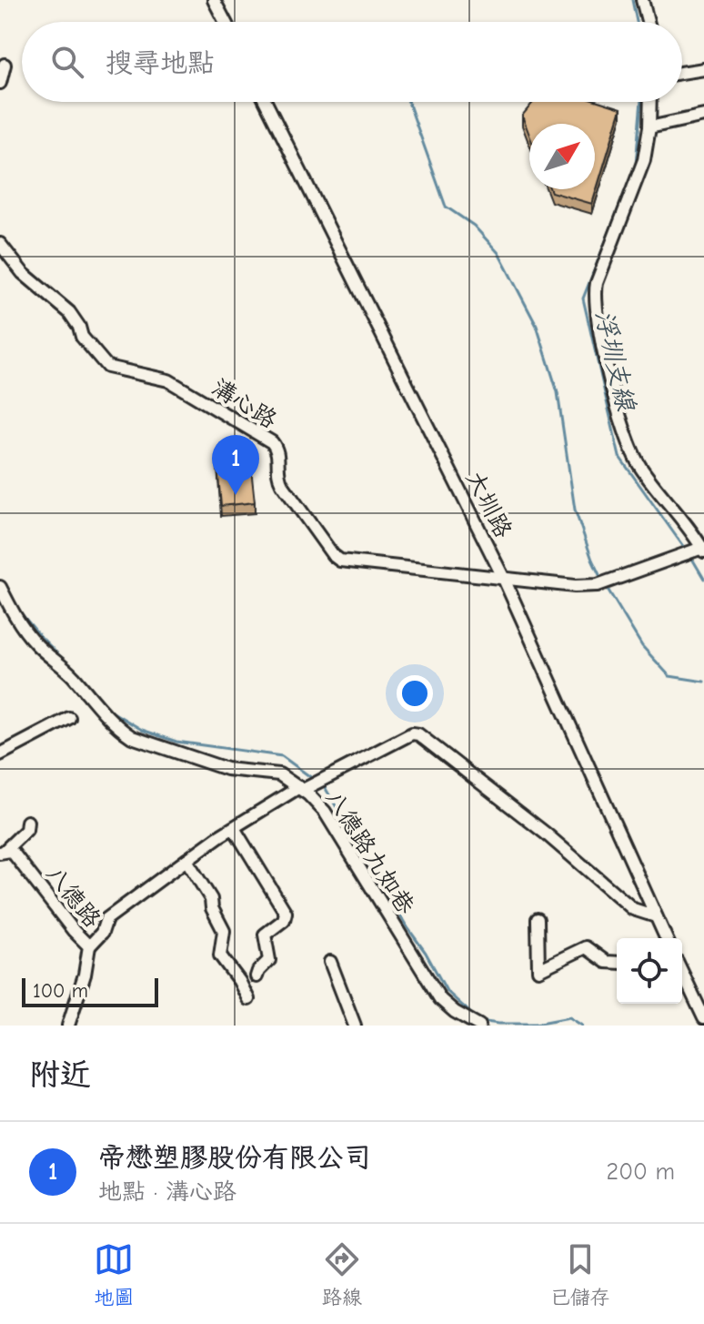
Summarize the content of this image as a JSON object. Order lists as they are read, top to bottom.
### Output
{
  "streets": {
    "street": [
      "溝心路",
      "大圳路",
      "八德路九如巷",
      "八德路"
    ]
  },
  "crossings": [
    ["溝心路", "大圳路"]
  ],
  "water": ["浮圳支線"],
  "scale_bar": "100 m",
  "north": "top right",
  "page": {
    "search": "搜尋地點",
    "pins": "1",
    "scale": "100 m",
    "heading": "附近",
    "list": [
      {
        "mark": "1",
        "name": "帝懋塑膠股份有限公司",
        "note": "地點 · 溝心路",
        "value": "200 m"
      }
    ],
    "nav": ["地圖", "路線", "已儲存"]
  }
}
